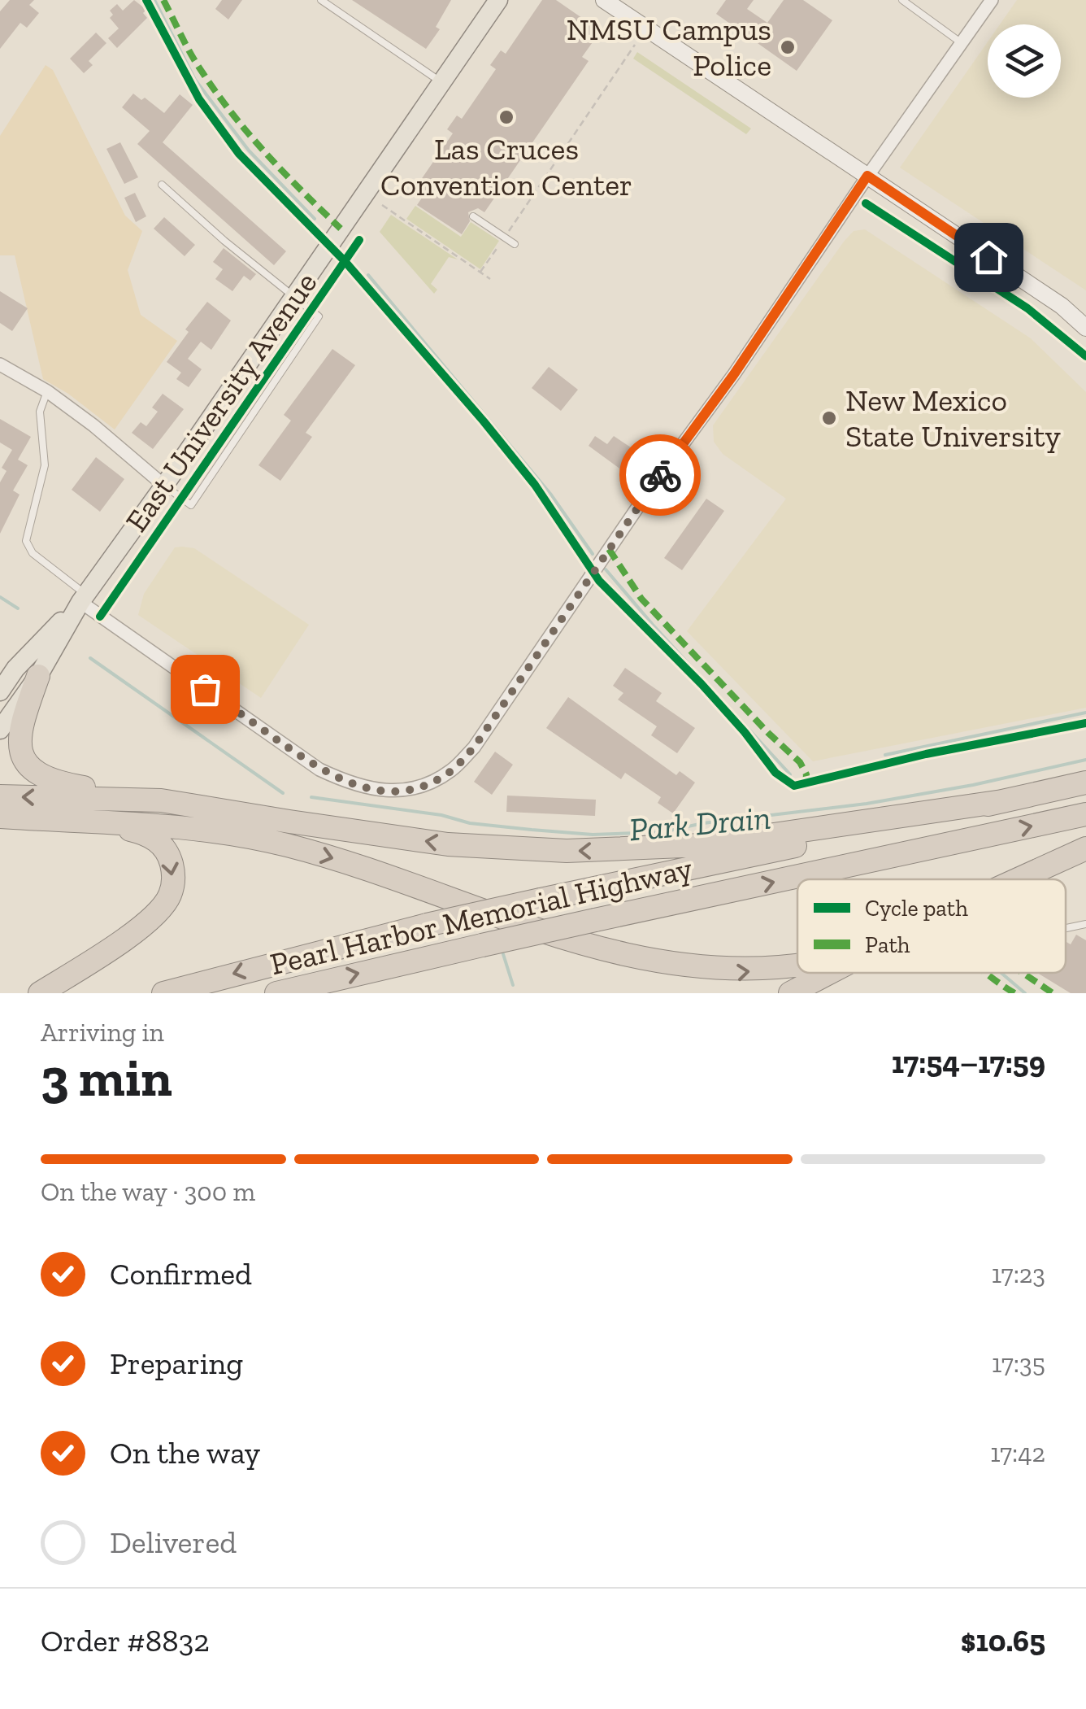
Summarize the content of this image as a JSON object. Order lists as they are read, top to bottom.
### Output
{
  "streets": {
    "highway": ["Pearl Harbor Memorial Highway"],
    "main road": ["East University Avenue"]
  },
  "water": ["Park Drain"],
  "places": ["NMSU Campus Police", "Las Cruces Convention Center", "New Mexico State University"],
  "legend": ["Cycle path", "Path"],
  "page": {
    "heading": ["3 min", "Arriving in", "17:54–17:59"],
    "panel": ["Order #8832", "$10.65"],
    "bar": "On the way · 300 m",
    "list": [
      ["Confirmed", "17:23"],
      ["Preparing", "17:35"],
      ["On the way", "17:42"],
      "Delivered"
    ]
  }
}
